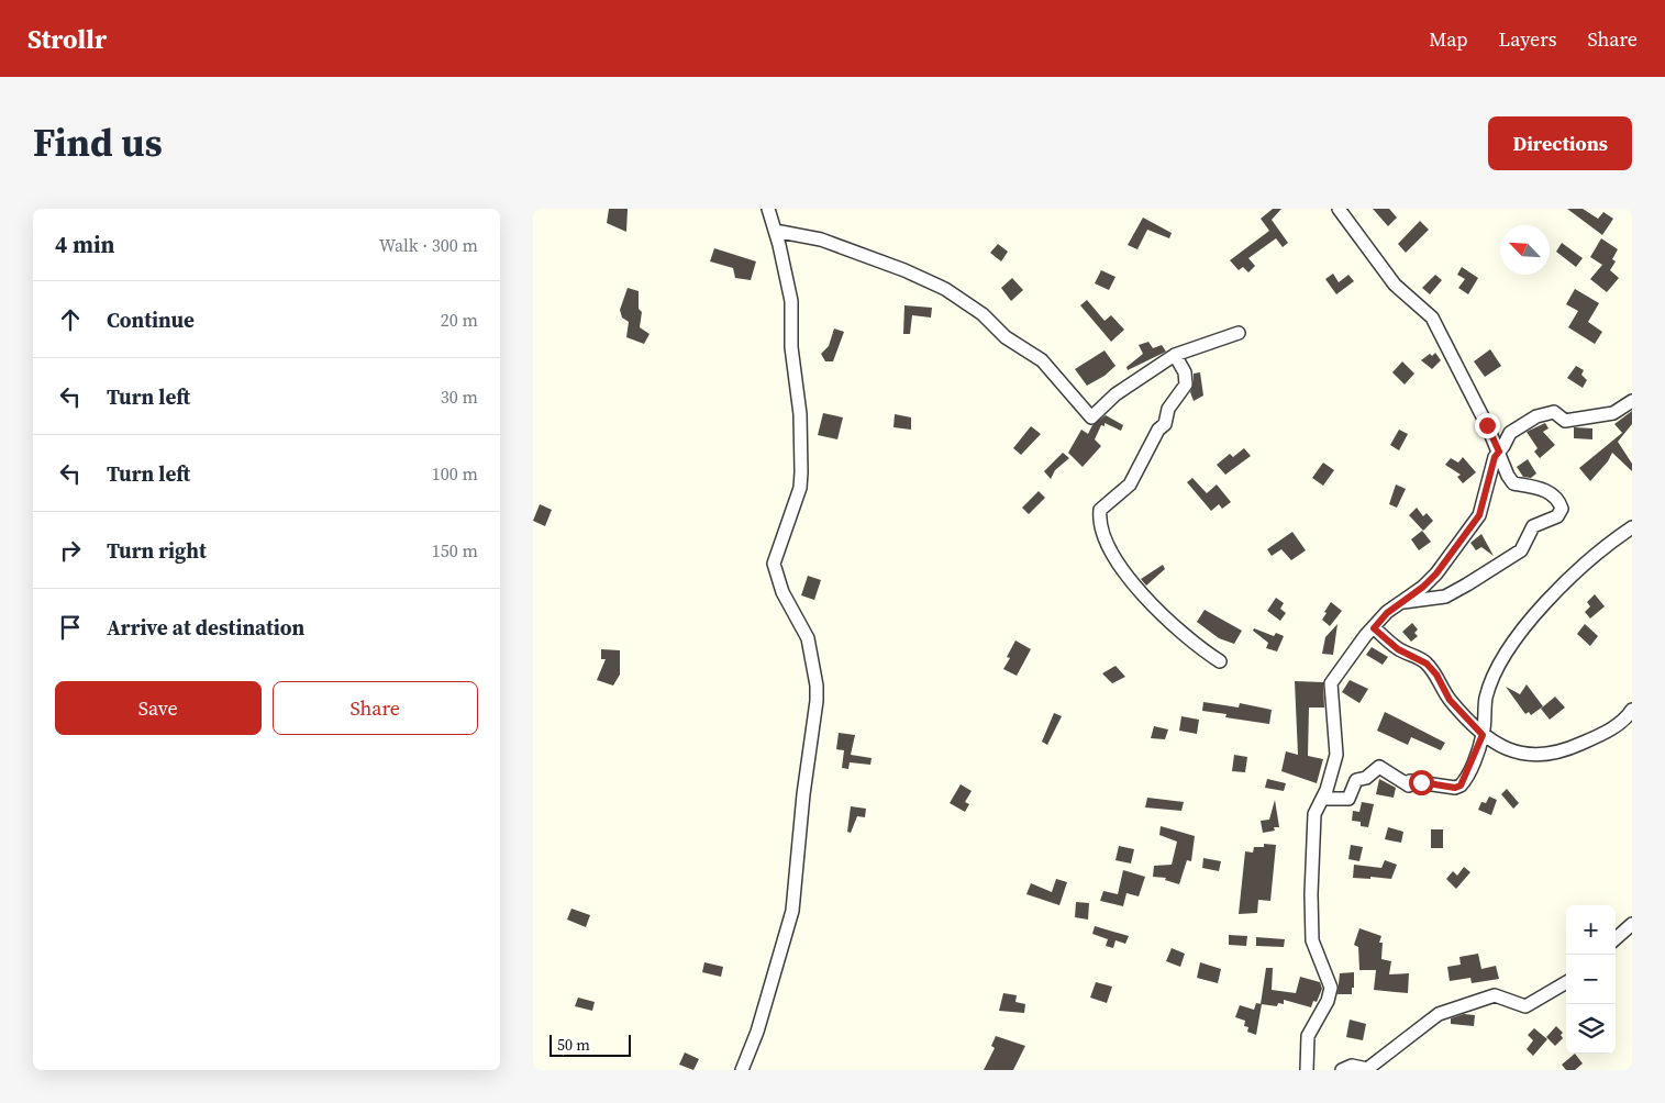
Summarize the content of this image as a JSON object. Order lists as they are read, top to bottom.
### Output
{
  "scale_bar": "50 m",
  "north": "top left",
  "page": {
    "header": "Strollr",
    "nav": ["Map", "Layers", "Share"],
    "title": "Find us",
    "buttons": [
      "Directions",
      ["Save", "Share"]
    ],
    "heading": ["4 min", "Walk · 300 m"],
    "list": [
      ["Continue", "20 m"],
      ["Turn left", "30 m"],
      ["Turn left", "100 m"],
      ["Turn right", "150 m"],
      "Arrive at destination"
    ],
    "map_buttons": ["+", "−"],
    "scale": "50 m"
  }
}
